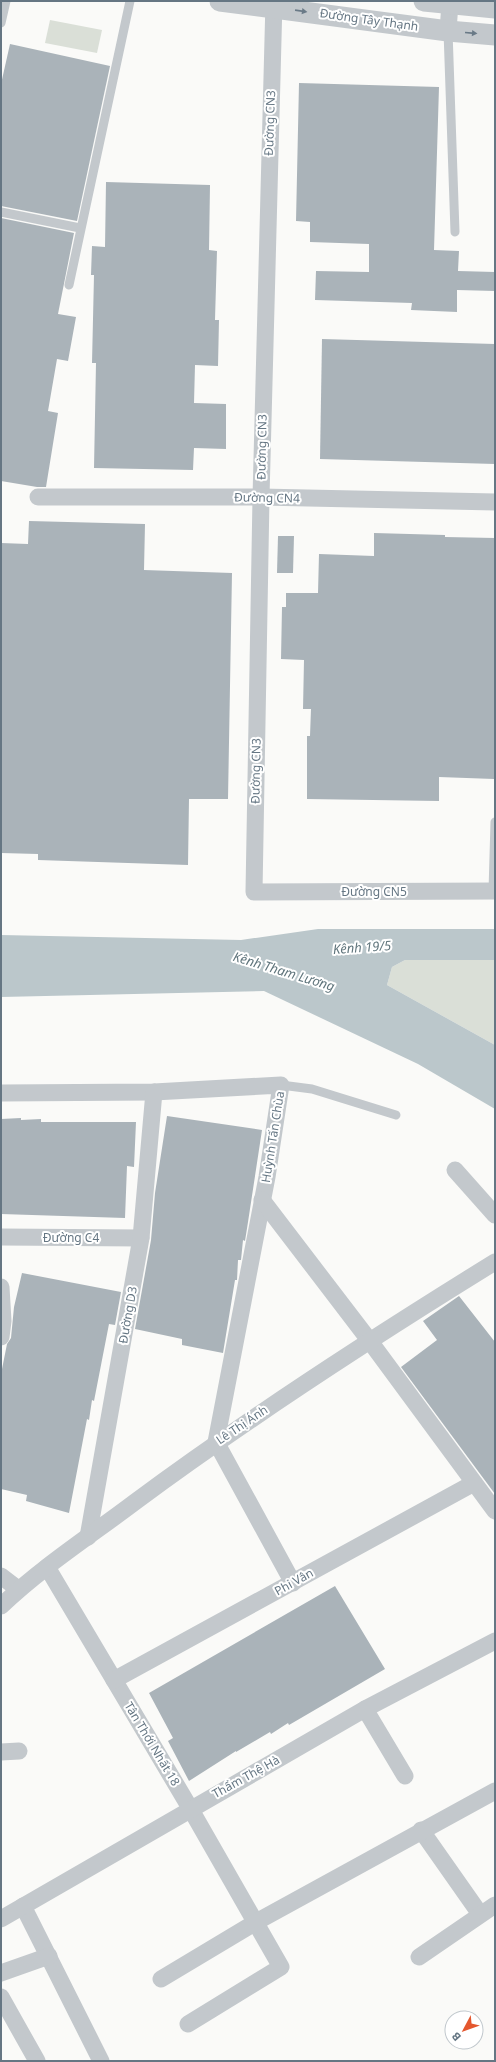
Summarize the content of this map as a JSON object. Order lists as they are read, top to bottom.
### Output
{
  "streets": {
    "street": [
      "Đường Tây Thạnh",
      "Đường CN3",
      "Đường CN4",
      "Đường CN5",
      "Huỳnh Tấn Chùa",
      "Đường C4",
      "Đường D3",
      "Lê Thị Ánh",
      "Phi Vân",
      "Tân Thới Nhất 18",
      "Thẩm Thệ Hà"
    ]
  },
  "crossings": [
    ["Đường Tây Thạnh", "Đường CN3"],
    ["Đường CN3", "Đường CN4"],
    ["Đường CN3", "Đường CN5"],
    ["Huỳnh Tấn Chùa", "Đường D3"],
    ["Huỳnh Tấn Chùa", "Lê Thị Ánh"],
    ["Đường C4", "Đường D3"],
    ["Đường D3", "Lê Thị Ánh"],
    ["Lê Thị Ánh", "Tân Thới Nhất 18"],
    ["Phi Vân", "Tân Thới Nhất 18"],
    ["Tân Thới Nhất 18", "Thẩm Thệ Hà"]
  ],
  "water": ["Kênh 19/5", "Kênh Tham Lương"],
  "north": "bottom left"
}
